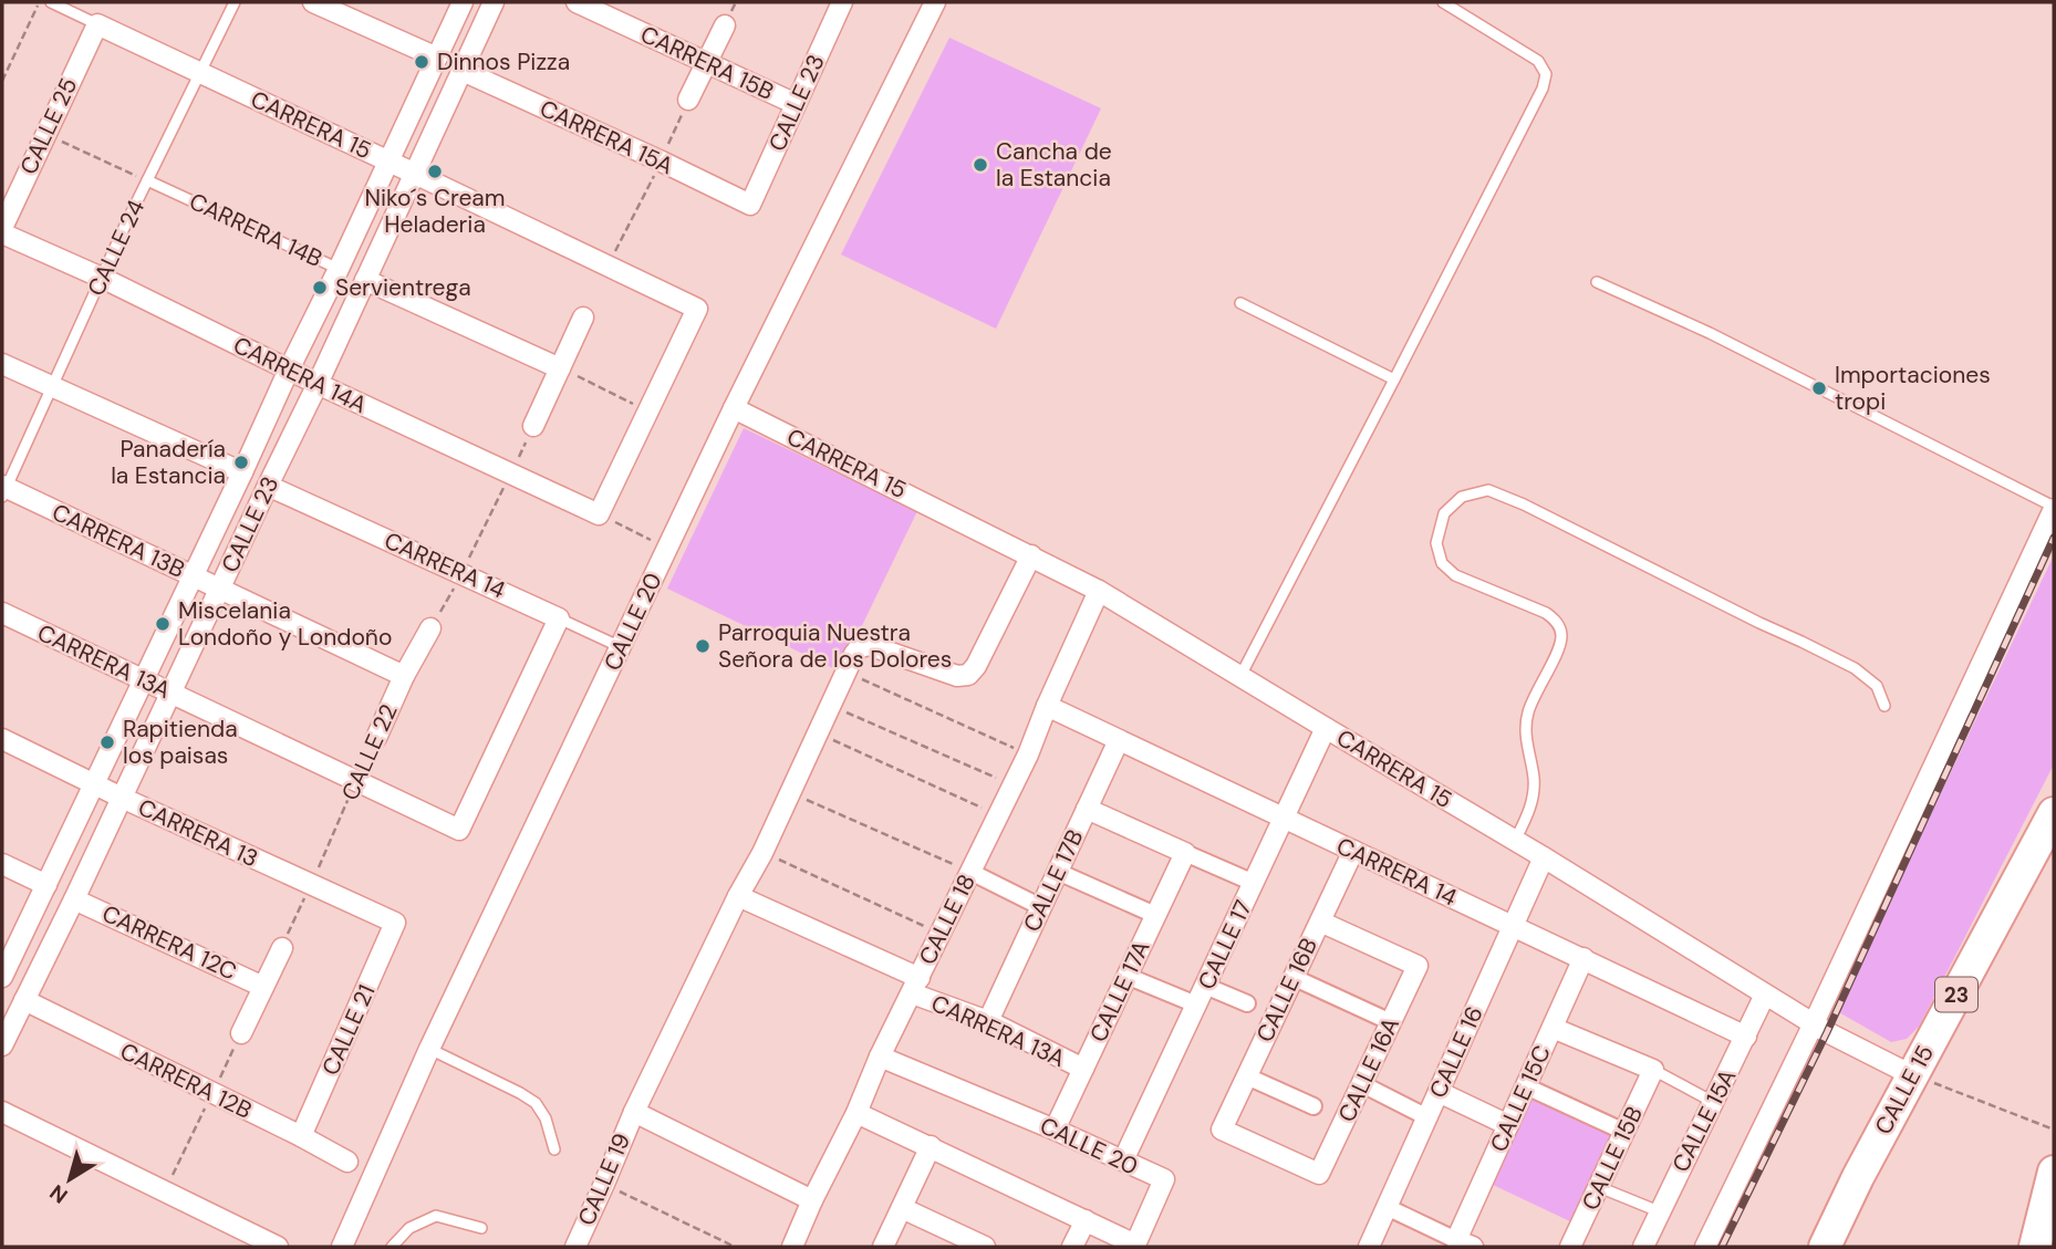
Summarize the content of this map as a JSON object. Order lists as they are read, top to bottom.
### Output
{
  "streets": {
    "main road": ["23", "CALLE 15"],
    "street": [
      "CARRERA 15B",
      "CALLE 23",
      "CARRERA 15",
      "CALLE 25",
      "CARRERA 15A",
      "CARRERA 14A",
      "CARRERA 13B",
      "CARRERA 14",
      "CALLE 20",
      "CARRERA 13A",
      "CALLE 22",
      "CARRERA 13",
      "CALLE 17B",
      "CALLE 18",
      "CARRERA 12C",
      "CALLE 17",
      "CALLE 16B",
      "CALLE 17A",
      "CALLE 21",
      "CALLE 16",
      "CALLE 16A",
      "CARRERA 12B",
      "CALLE 15C",
      "CALLE 15A",
      "CALLE 15B",
      "CALLE 19"
    ],
    "lane": ["CARRERA 14B", "CALLE 24"]
  },
  "crossings": [
    ["CARRERA 15B", "CALLE 23"],
    ["CALLE 23", "CARRERA 15"],
    ["CALLE 23", "CARRERA 15A"],
    ["CALLE 23", "CARRERA 14B"],
    ["CALLE 23", "CARRERA 14A"],
    ["CALLE 23", "CARRERA 13B"],
    ["CALLE 23", "CARRERA 14"],
    ["CALLE 23", "CARRERA 13A"],
    ["CALLE 23", "CARRERA 13"],
    ["CALLE 23", "CARRERA 12C"],
    ["CALLE 23", "CARRERA 12B"],
    ["CARRERA 15", "CALLE 25"],
    ["CARRERA 15", "CALLE 24"],
    ["CARRERA 15", "CALLE 20"],
    ["CARRERA 15", "CALLE 18"],
    ["CARRERA 15", "CALLE 17"],
    ["CARRERA 15", "CALLE 16"],
    ["CARRERA 15", "CALLE 15"],
    ["CARRERA 15", "CALLE 15A"],
    ["CALLE 25", "CARRERA 14A"],
    ["CARRERA 14B", "CALLE 24"],
    ["CALLE 24", "CARRERA 14A"],
    ["CALLE 24", "CARRERA 13B"],
    ["CARRERA 13B", "CALLE 22"],
    ["CARRERA 14", "CALLE 20"],
    ["CARRERA 14", "CARRERA 13A"],
    ["CARRERA 14", "CALLE 17B"],
    ["CARRERA 14", "CALLE 18"],
    ["CARRERA 14", "CALLE 17"],
    ["CARRERA 14", "CALLE 16B"],
    ["CARRERA 14", "CALLE 16"],
    ["CARRERA 14", "CALLE 15C"],
    ["CARRERA 14", "CALLE 15A"],
    ["CALLE 20", "CALLE 18"],
    ["CALLE 20", "CALLE 17"],
    ["CALLE 20", "CALLE 17A"],
    ["CARRERA 13A", "CALLE 22"],
    ["CARRERA 13A", "CALLE 17B"],
    ["CARRERA 13A", "CALLE 18"],
    ["CARRERA 13A", "CALLE 17A"],
    ["CALLE 22", "CARRERA 13"],
    ["CARRERA 13", "CALLE 21"],
    ["CALLE 16B", "CALLE 16A"],
    ["CALLE 21", "CARRERA 12B"]
  ],
  "places": [
    "Dinnos Pizza",
    "Cancha de la Estancia",
    "Niko´s Cream Heladeria",
    "Servientrega",
    "Importaciones tropi",
    "Panadería la Estancia",
    "Miscelania Londoño y Londoño",
    "Parroquia Nuestra Señora de los Dolores",
    "Rapitienda los paisas"
  ],
  "north": "bottom left"
}
